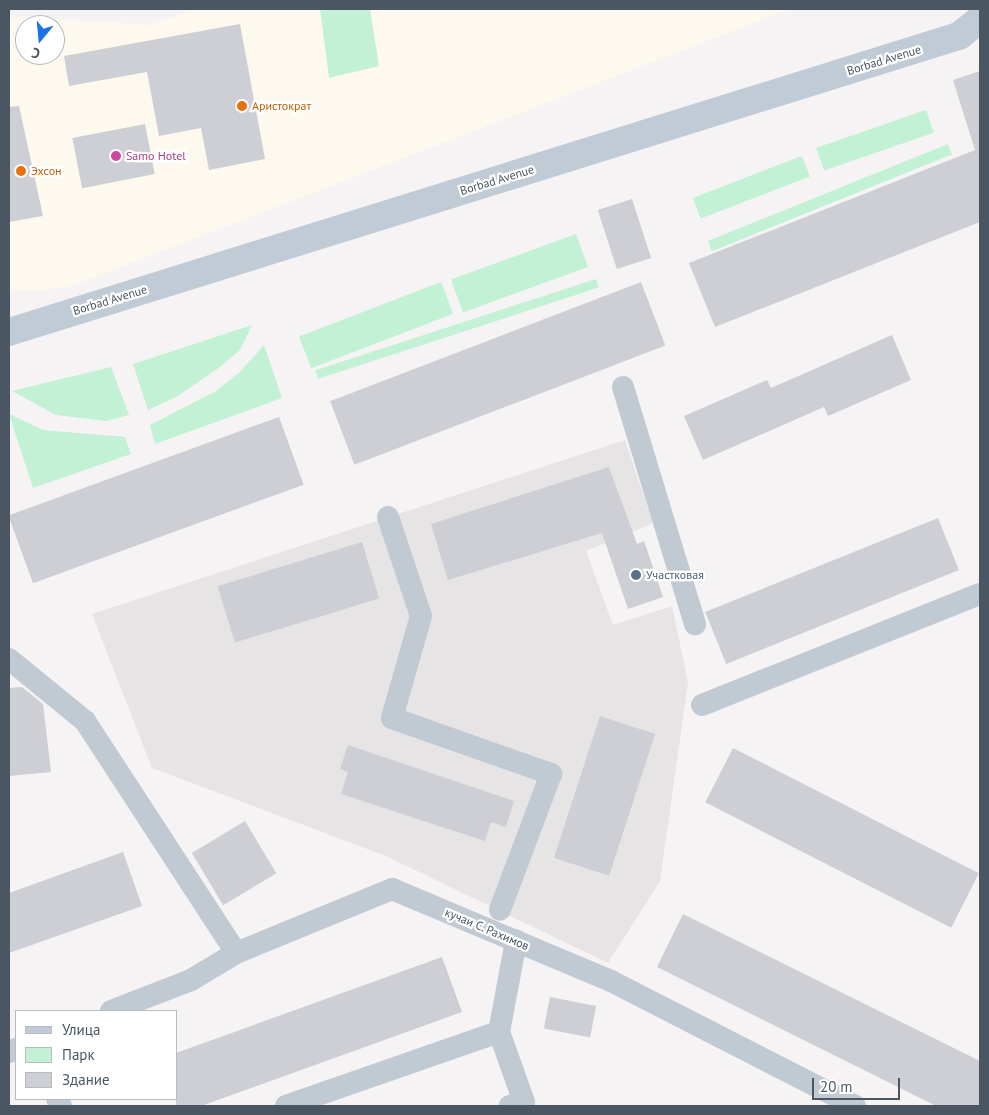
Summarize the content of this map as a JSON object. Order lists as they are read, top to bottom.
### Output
{
  "streets": {
    "street": ["Borbad Avenue", "кучаи С. Рахимов"]
  },
  "places": [
    "Аристократ",
    "Samo Hotel",
    "Эхсон",
    "Участковая"
  ],
  "legend": ["Улица", "Парк", "Здание"],
  "scale_bar": "20 m",
  "north": "bottom"
}
